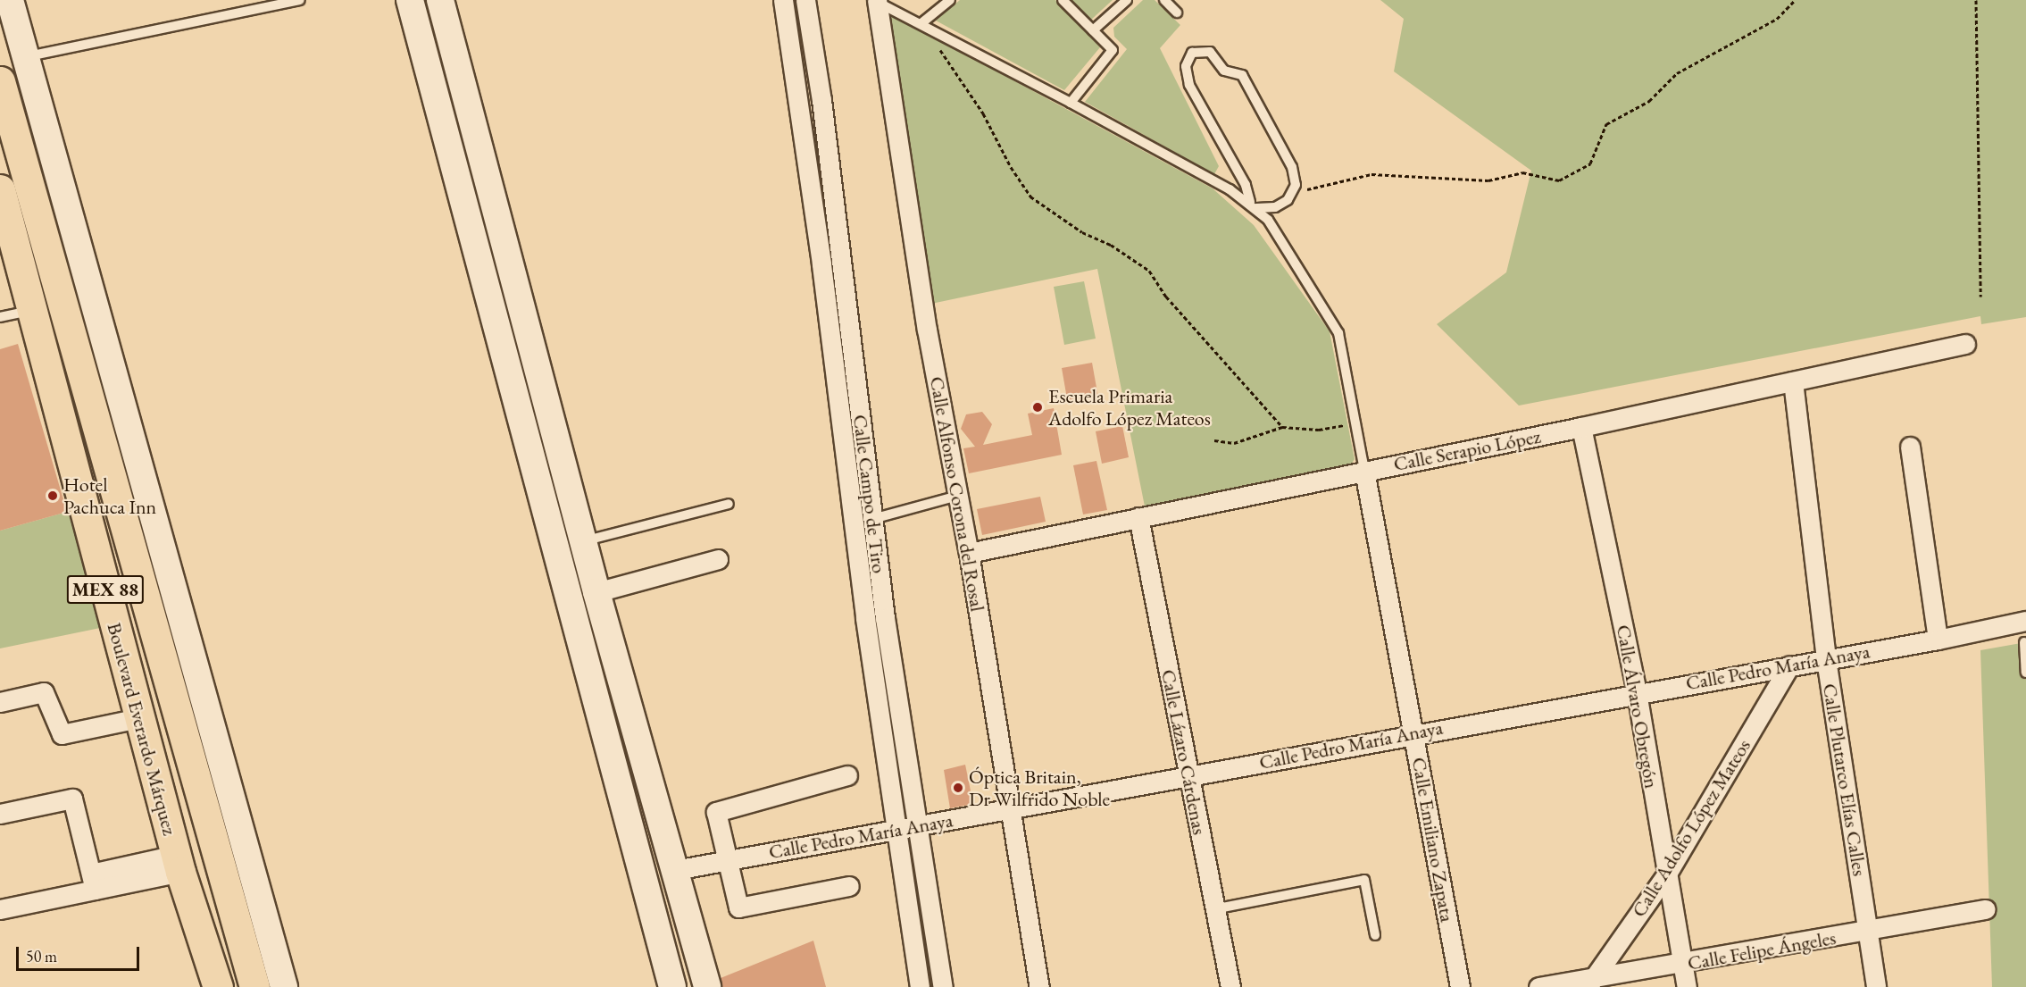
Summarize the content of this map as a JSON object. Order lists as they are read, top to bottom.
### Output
{
  "streets": {
    "main road": ["MEX 88", "Boulevard Everardo Márquez"],
    "street": [
      "Calle Serapio López",
      "Calle Campo de Tiro",
      "Calle Alfonso Corona del Rosal",
      "Calle Pedro María Anaya",
      "Calle Álvaro Obregón",
      "Calle Lázaro Cárdenas",
      "Calle Plutarco Elías Calles",
      "Calle Adolfo López Mateos",
      "Calle Emiliano Zapata",
      "Calle Felipe Ángeles"
    ]
  },
  "crossings": [
    ["Calle Serapio López", "Calle Alfonso Corona del Rosal"],
    ["Calle Serapio López", "Calle Álvaro Obregón"],
    ["Calle Serapio López", "Calle Lázaro Cárdenas"],
    ["Calle Serapio López", "Calle Plutarco Elías Calles"],
    ["Calle Serapio López", "Calle Emiliano Zapata"],
    ["Calle Campo de Tiro", "Calle Pedro María Anaya"],
    ["Calle Alfonso Corona del Rosal", "Calle Pedro María Anaya"],
    ["Calle Pedro María Anaya", "Calle Álvaro Obregón"],
    ["Calle Pedro María Anaya", "Calle Lázaro Cárdenas"],
    ["Calle Pedro María Anaya", "Calle Plutarco Elías Calles"],
    ["Calle Pedro María Anaya", "Calle Adolfo López Mateos"],
    ["Calle Pedro María Anaya", "Calle Emiliano Zapata"],
    ["Calle Álvaro Obregón", "Calle Adolfo López Mateos"],
    ["Calle Álvaro Obregón", "Calle Felipe Ángeles"],
    ["Calle Plutarco Elías Calles", "Calle Felipe Ángeles"],
    ["Calle Adolfo López Mateos", "Calle Felipe Ángeles"]
  ],
  "places": ["Escuela Primaria Adolfo López Mateos", "Hotel Pachuca Inn", "Óptica Britain, Dr Wilfrido Noble"],
  "scale_bar": "50 m"
}
